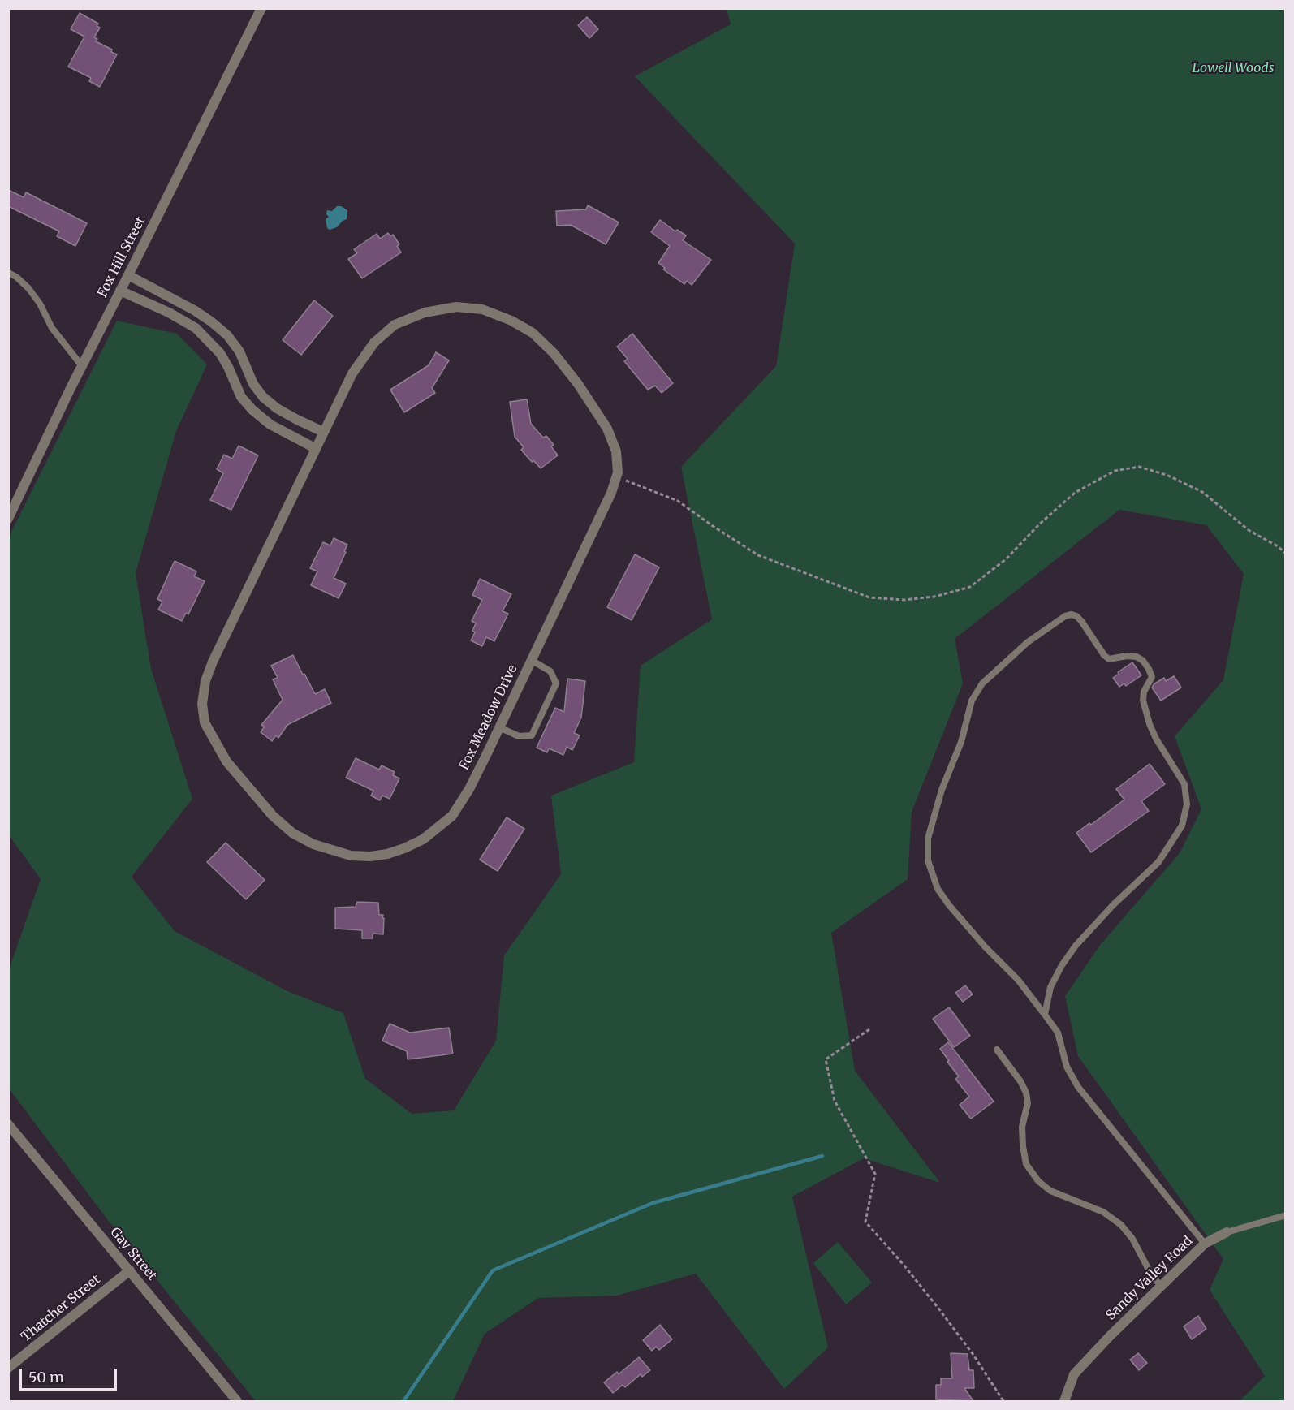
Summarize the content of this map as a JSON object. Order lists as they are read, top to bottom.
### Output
{
  "streets": {
    "street": [
      "Fox Hill Street",
      "Fox Meadow Drive",
      "Gay Street",
      "Sandy Valley Road",
      "Thatcher Street"
    ]
  },
  "crossings": [
    ["Gay Street", "Thatcher Street"]
  ],
  "parks": ["Lowell Woods"],
  "scale_bar": "50 m"
}
